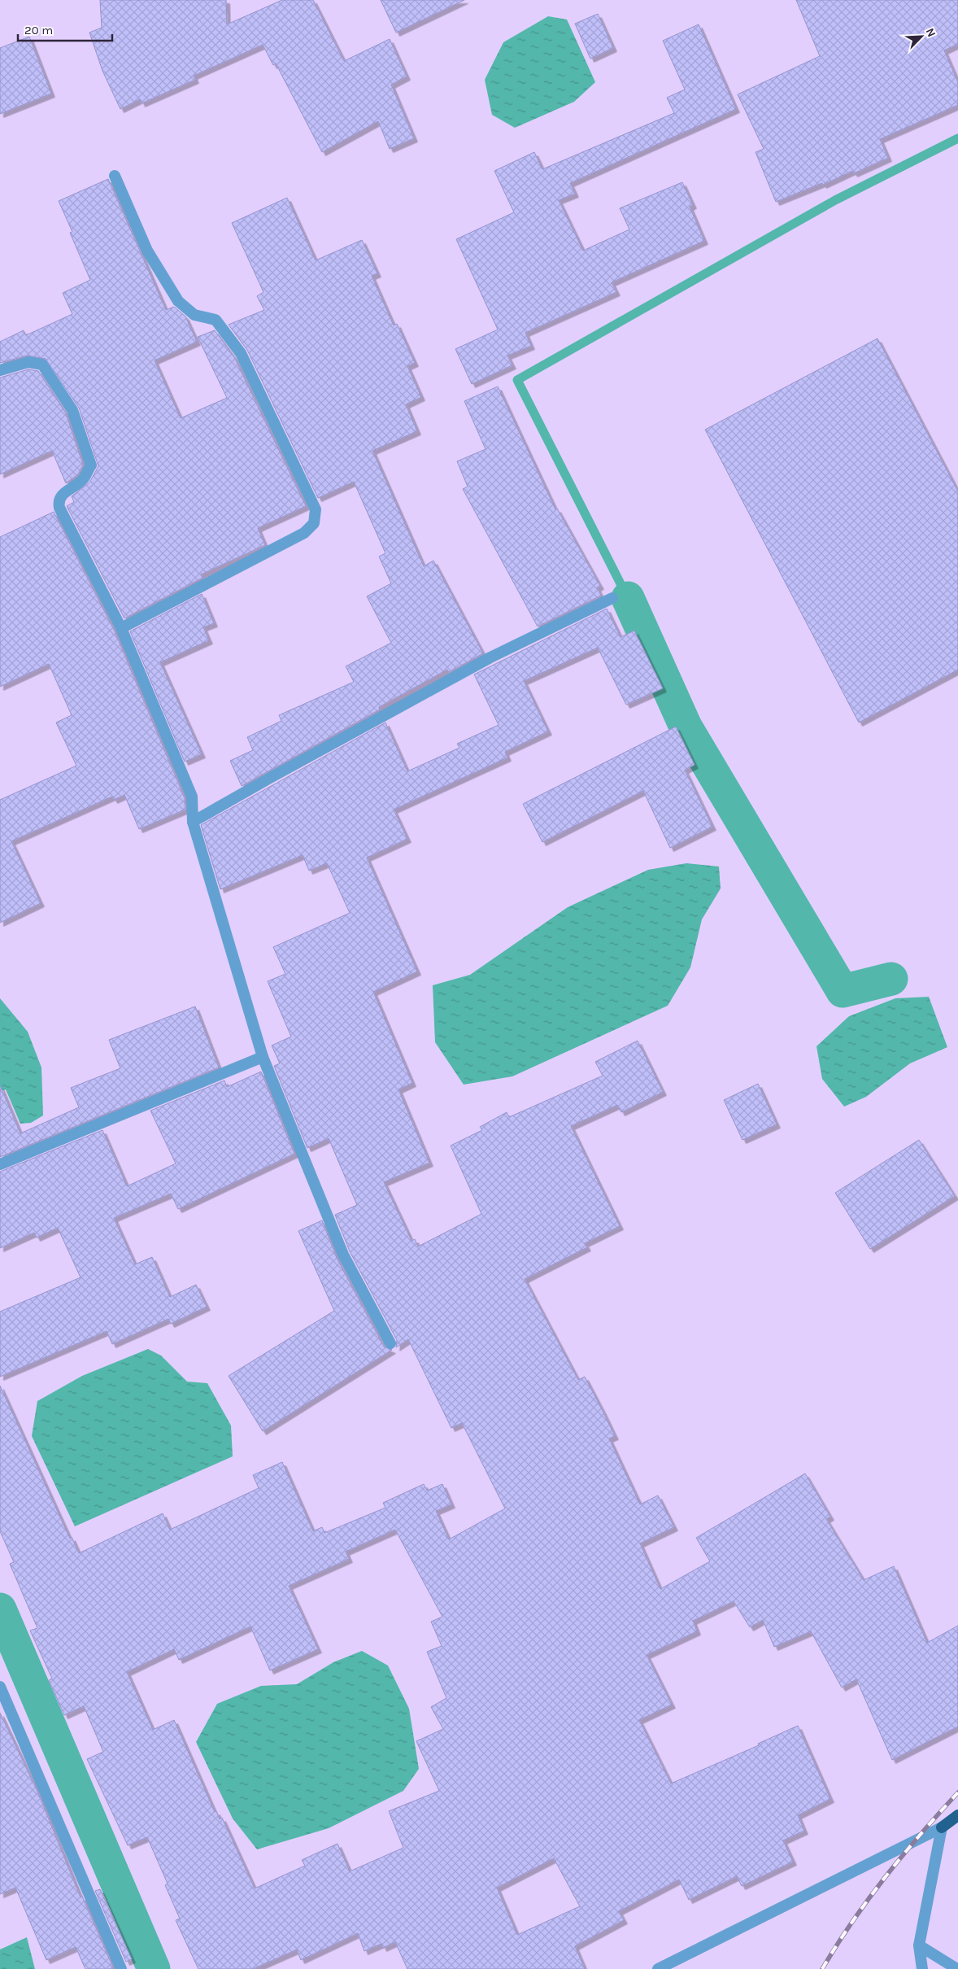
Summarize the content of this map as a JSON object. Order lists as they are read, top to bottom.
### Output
{
  "scale_bar": "20 m",
  "north": "top right"
}
